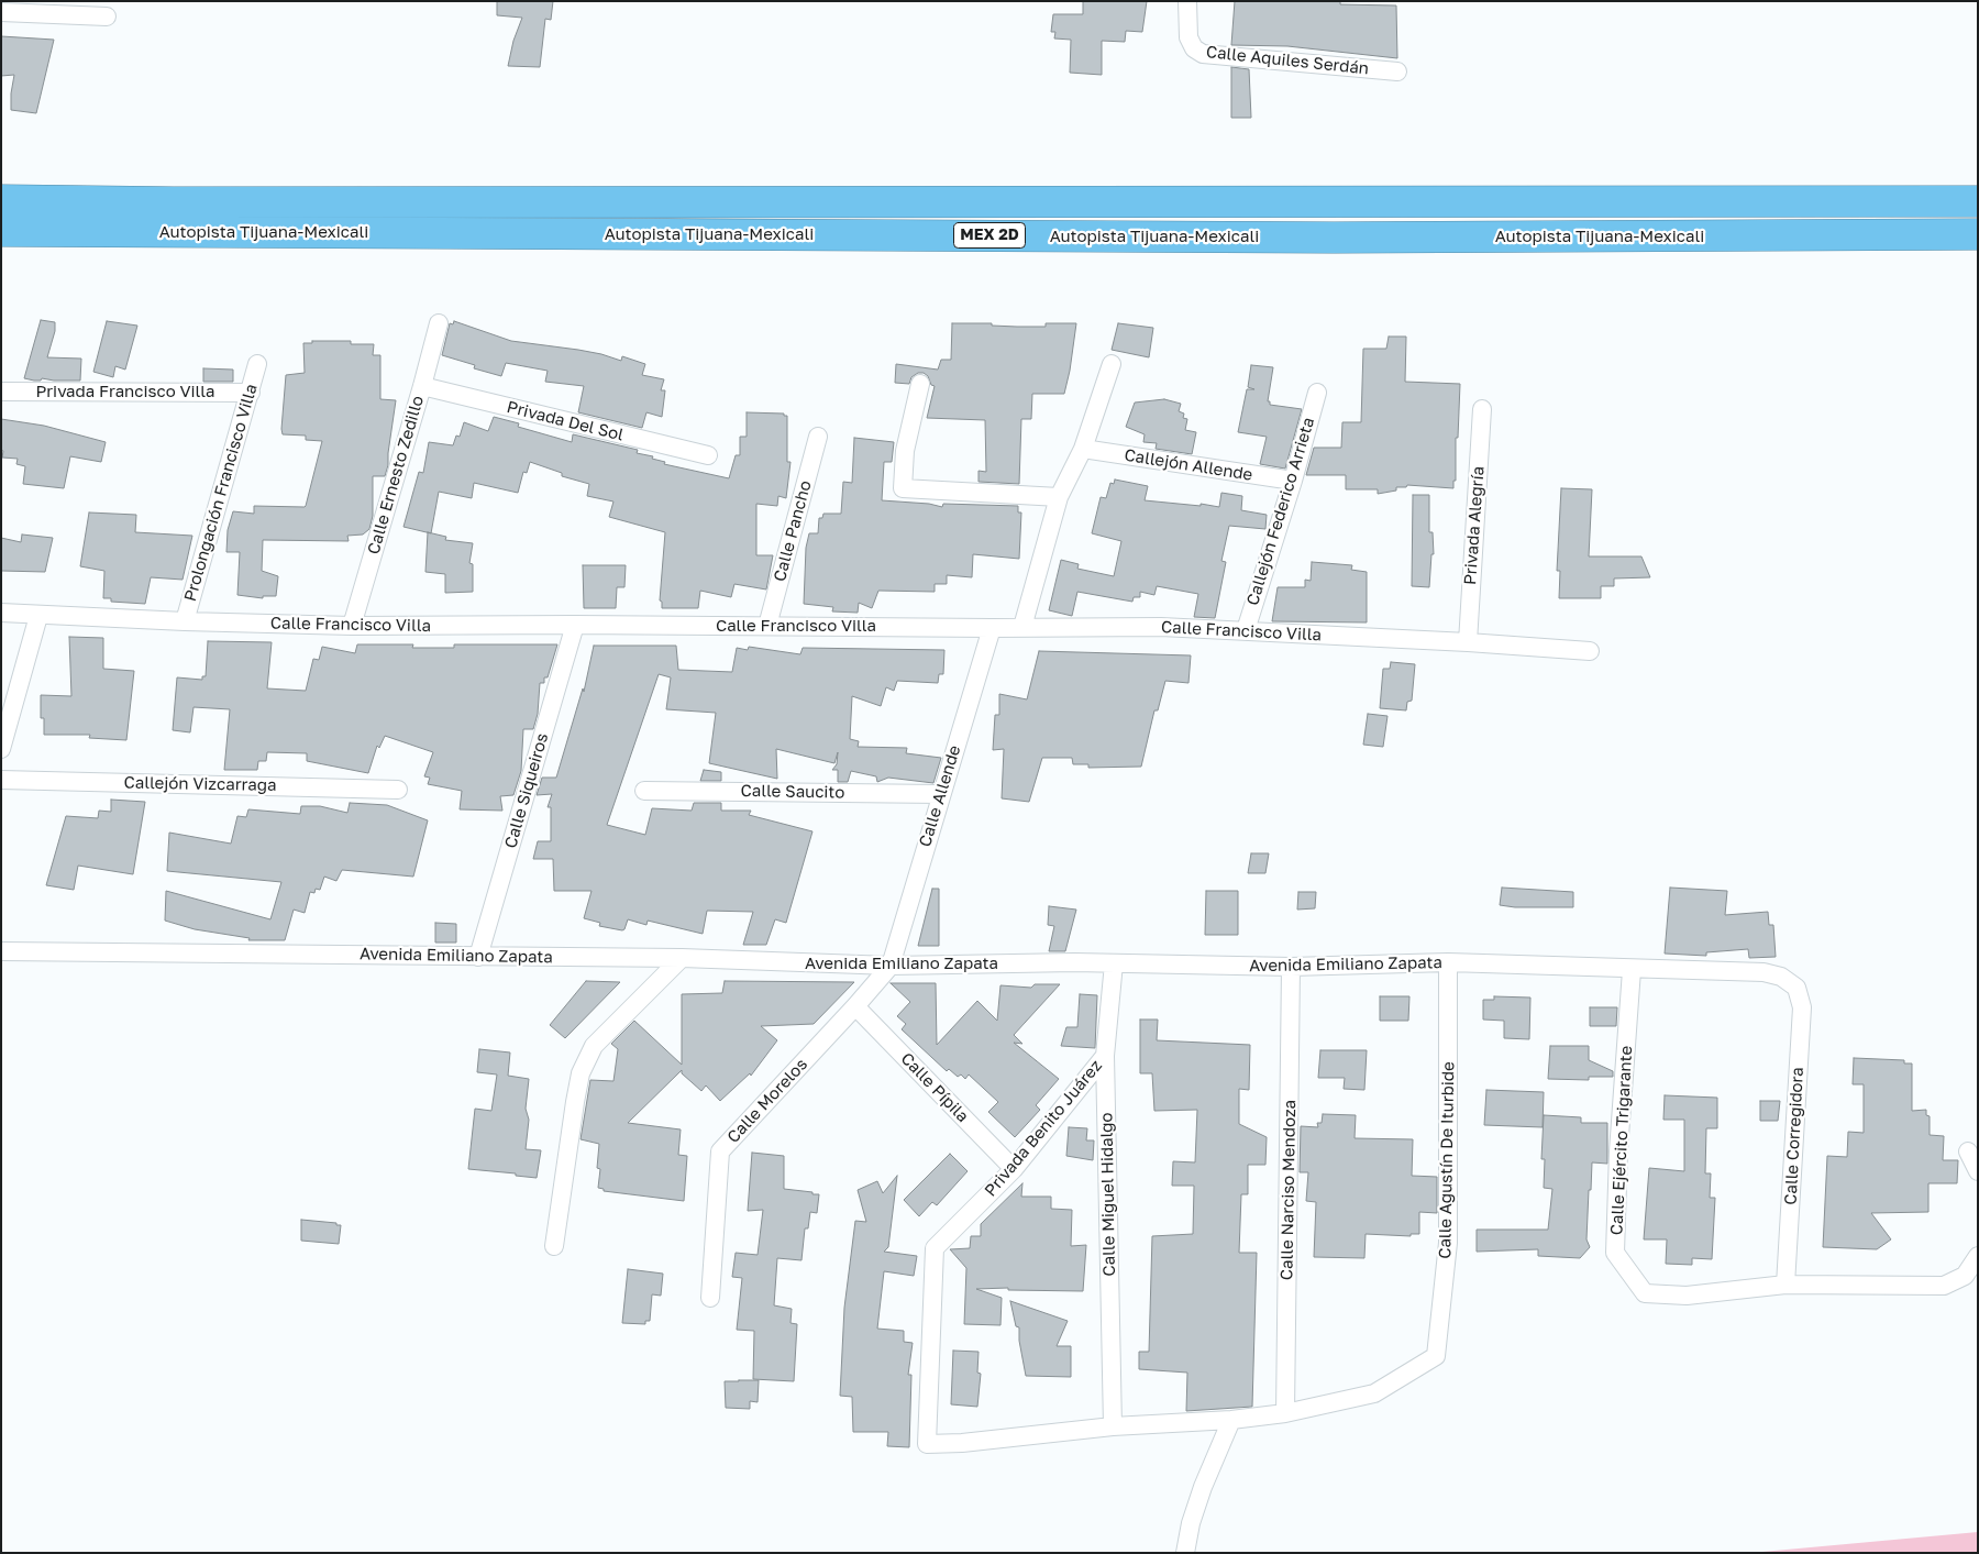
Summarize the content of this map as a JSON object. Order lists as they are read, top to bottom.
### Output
{
  "streets": {
    "highway": ["Autopista Tijuana-Mexicali", "MEX 2D"],
    "street": [
      "Calle Aquiles Serdán",
      "Privada Francisco Villa",
      "Privada Del Sol",
      "Callejón Allende",
      "Calle Ernesto Zedillo",
      "Prolongación Francisco Villa",
      "Callejón Federico Arrieta",
      "Privada Alegría",
      "Calle Pancho",
      "Calle Francisco Villa",
      "Callejón Vizcarraga",
      "Calle Siqueiros",
      "Calle Saucito",
      "Calle Allende",
      "Avenida Emiliano Zapata",
      "Calle Pípila",
      "Calle Morelos",
      "Privada Benito Juárez",
      "Calle Corregidora",
      "Calle Ejército Trigarante",
      "Calle Agustín De Iturbide",
      "Calle Narciso Mendoza",
      "Calle Miguel Hidalgo"
    ]
  },
  "crossings": [
    ["Privada Francisco Villa", "Prolongación Francisco Villa"],
    ["Privada Del Sol", "Calle Ernesto Zedillo"],
    ["Callejón Allende", "Callejón Federico Arrieta"],
    ["Calle Ernesto Zedillo", "Calle Francisco Villa"],
    ["Prolongación Francisco Villa", "Calle Francisco Villa"],
    ["Callejón Federico Arrieta", "Calle Francisco Villa"],
    ["Privada Alegría", "Calle Francisco Villa"],
    ["Calle Pancho", "Calle Francisco Villa"],
    ["Calle Francisco Villa", "Calle Siqueiros"],
    ["Calle Francisco Villa", "Calle Allende"],
    ["Calle Siqueiros", "Avenida Emiliano Zapata"],
    ["Calle Saucito", "Calle Allende"],
    ["Calle Allende", "Avenida Emiliano Zapata"],
    ["Calle Allende", "Calle Morelos"],
    ["Avenida Emiliano Zapata", "Calle Morelos"],
    ["Avenida Emiliano Zapata", "Calle Corregidora"],
    ["Avenida Emiliano Zapata", "Calle Ejército Trigarante"],
    ["Avenida Emiliano Zapata", "Calle Agustín De Iturbide"],
    ["Avenida Emiliano Zapata", "Calle Narciso Mendoza"],
    ["Avenida Emiliano Zapata", "Calle Miguel Hidalgo"],
    ["Calle Pípila", "Calle Morelos"],
    ["Calle Pípila", "Privada Benito Juárez"],
    ["Privada Benito Juárez", "Calle Miguel Hidalgo"],
    ["Calle Corregidora", "Calle Ejército Trigarante"],
    ["Calle Agustín De Iturbide", "Calle Narciso Mendoza"]
  ]
}
